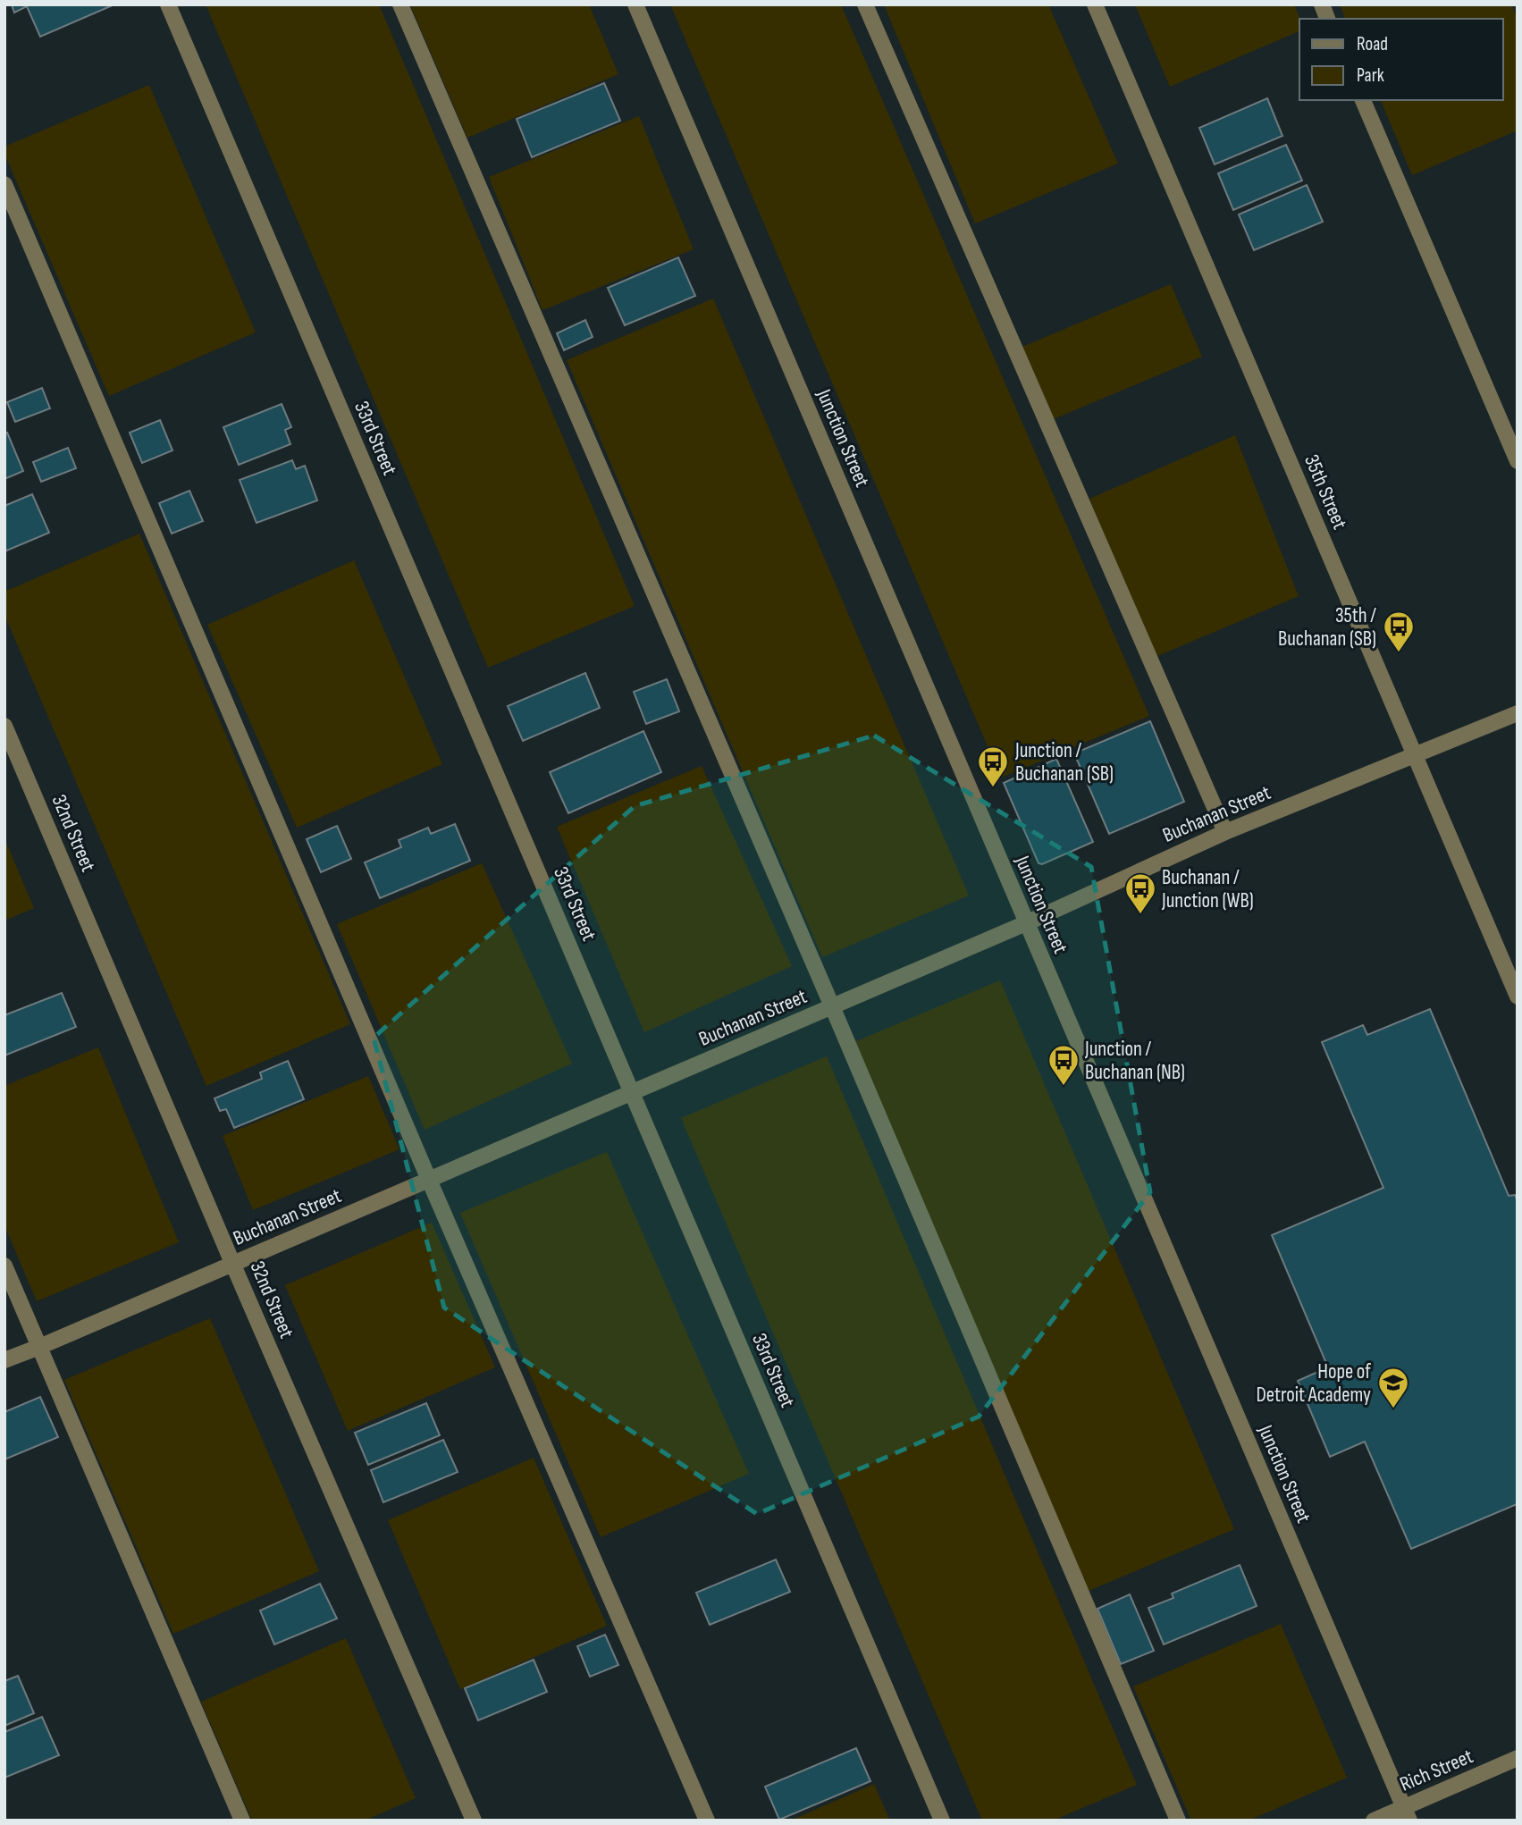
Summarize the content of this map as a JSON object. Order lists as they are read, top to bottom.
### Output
{
  "streets": {
    "street": [
      "33rd Street",
      "Junction Street",
      "35th Street",
      "Buchanan Street",
      "32nd Street",
      "Rich Street"
    ]
  },
  "crossings": [
    ["33rd Street", "Buchanan Street"],
    ["Junction Street", "Buchanan Street"],
    ["Junction Street", "Rich Street"],
    ["35th Street", "Buchanan Street"],
    ["Buchanan Street", "32nd Street"]
  ],
  "places": {
    "bus stop": [
      "35th / Buchanan (SB)",
      "Junction / Buchanan (SB)",
      "Buchanan / Junction (WB)",
      "Junction / Buchanan (NB)"
    ],
    "school or university": ["Hope of Detroit Academy"]
  },
  "legend": ["Road", "Park"]
}
